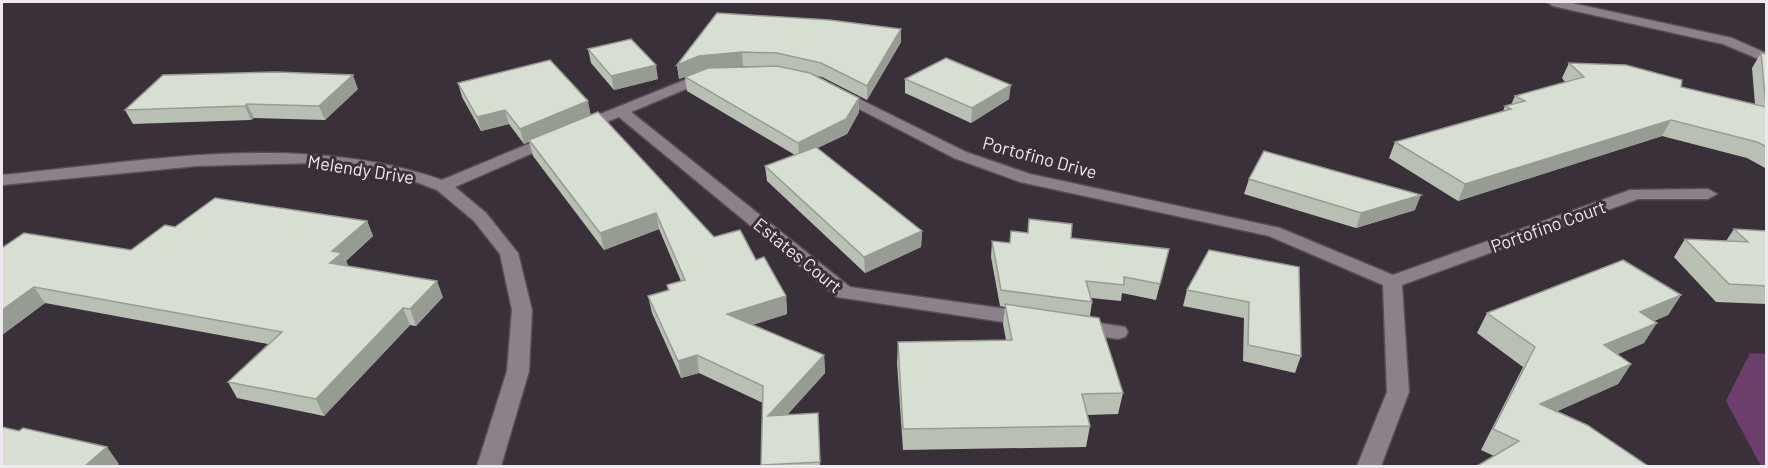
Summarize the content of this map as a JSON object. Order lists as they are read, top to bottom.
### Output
{
  "streets": {
    "street": [
      "Portofino Drive",
      "Melendy Drive",
      "Portofino Court",
      "Estates Court"
    ]
  },
  "crossings": [
    ["Portofino Drive", "Portofino Court"]
  ]
}
